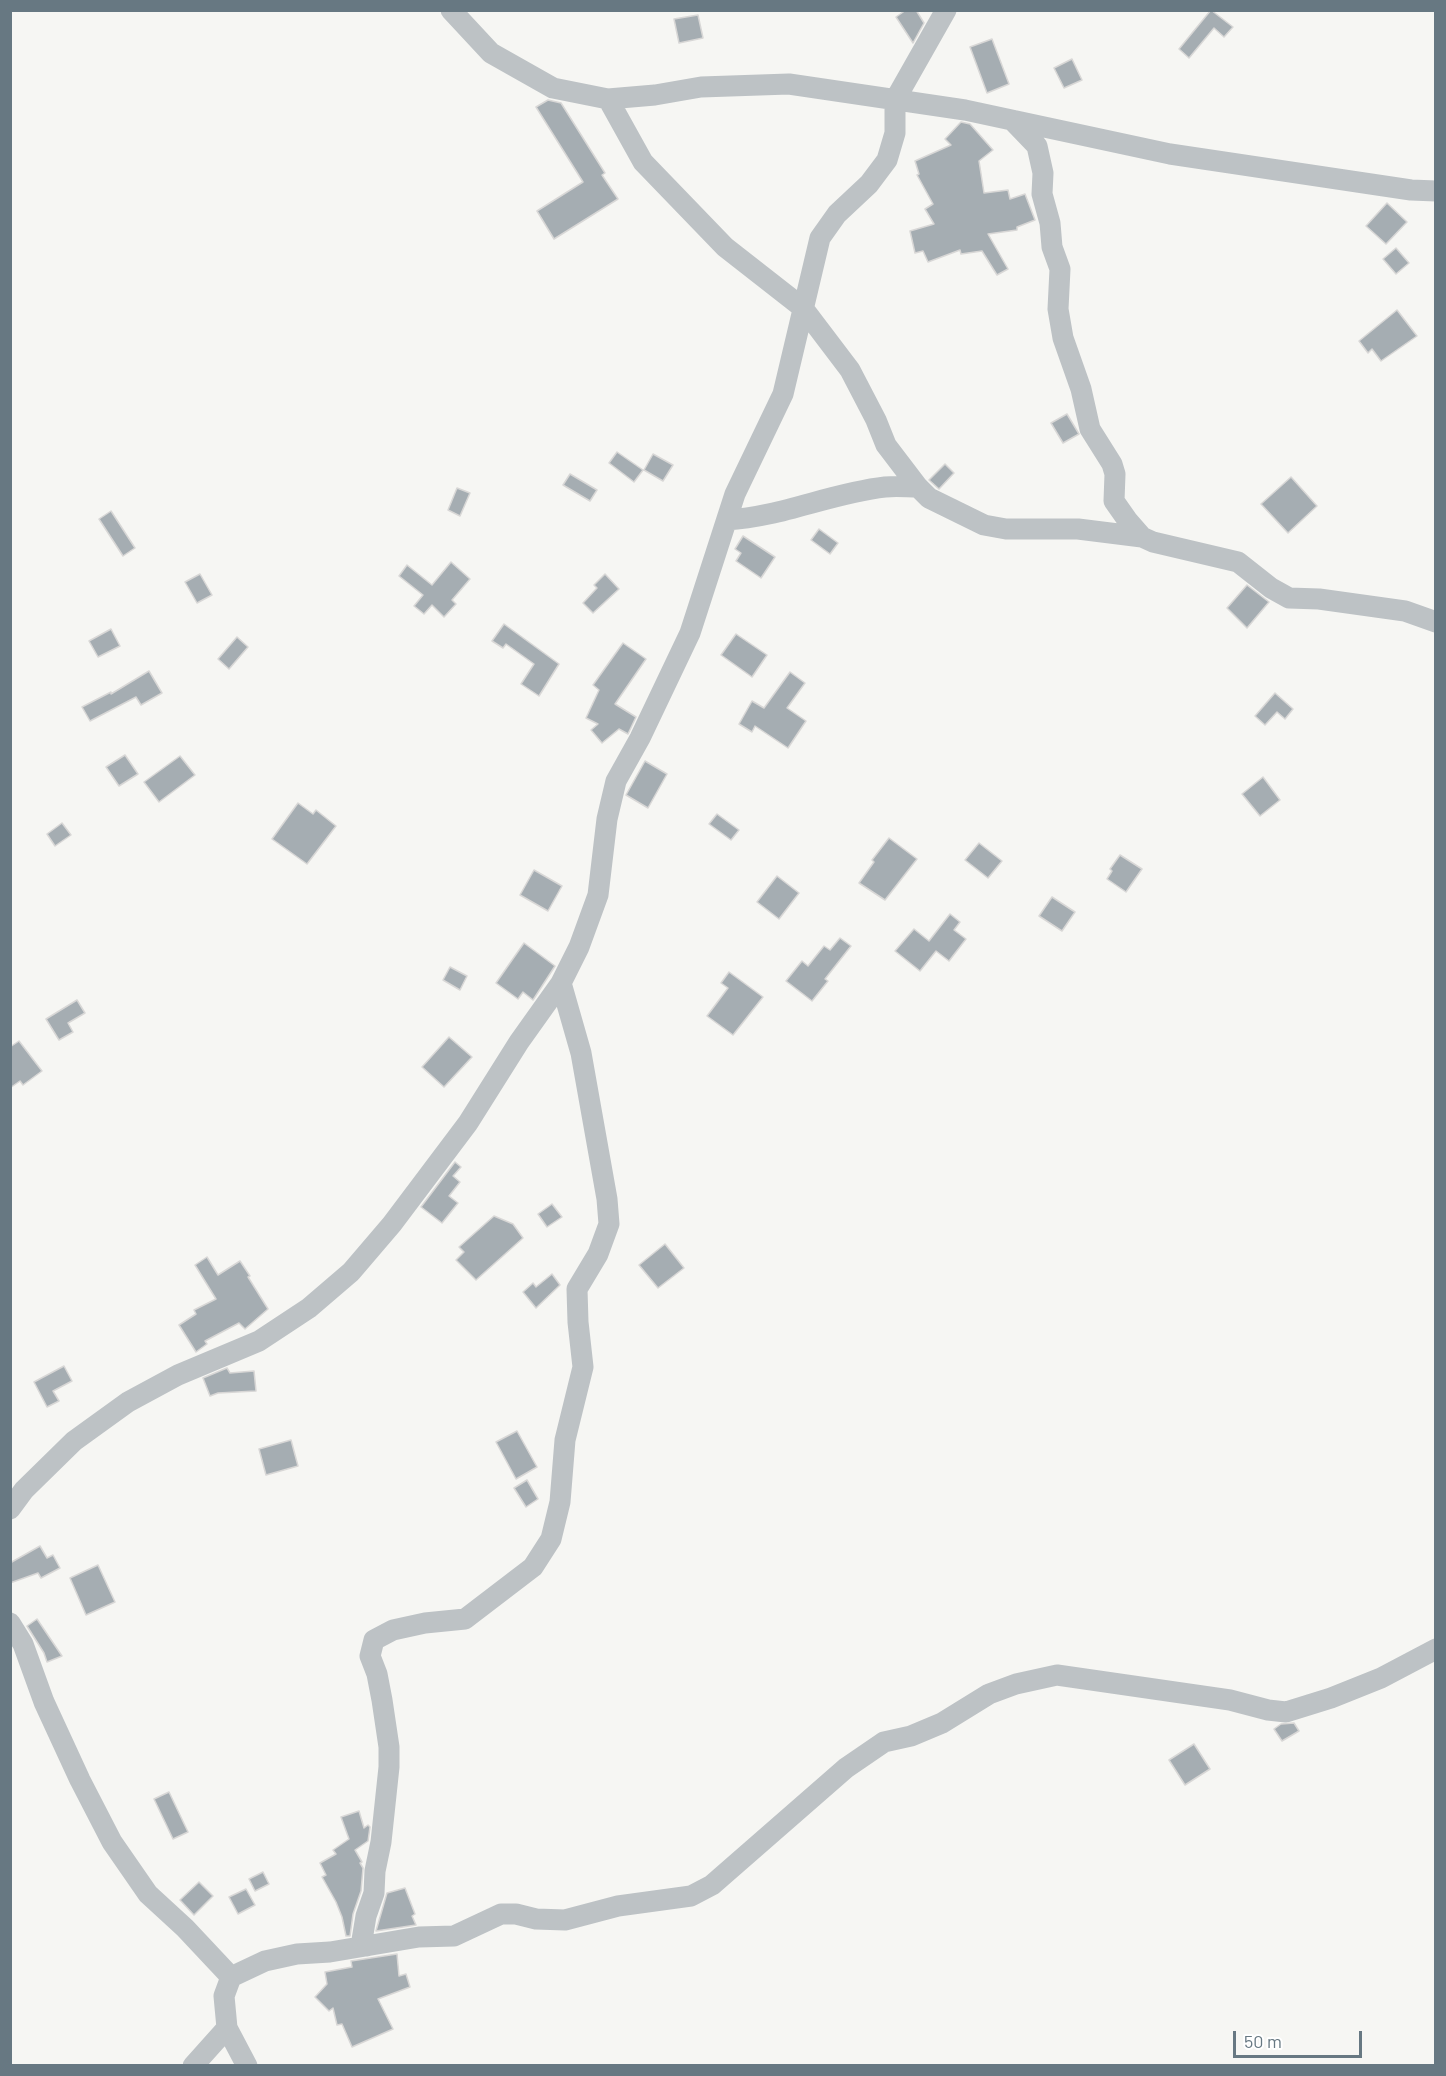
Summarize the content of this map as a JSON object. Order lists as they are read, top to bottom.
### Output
{
  "scale_bar": "50 m"
}
